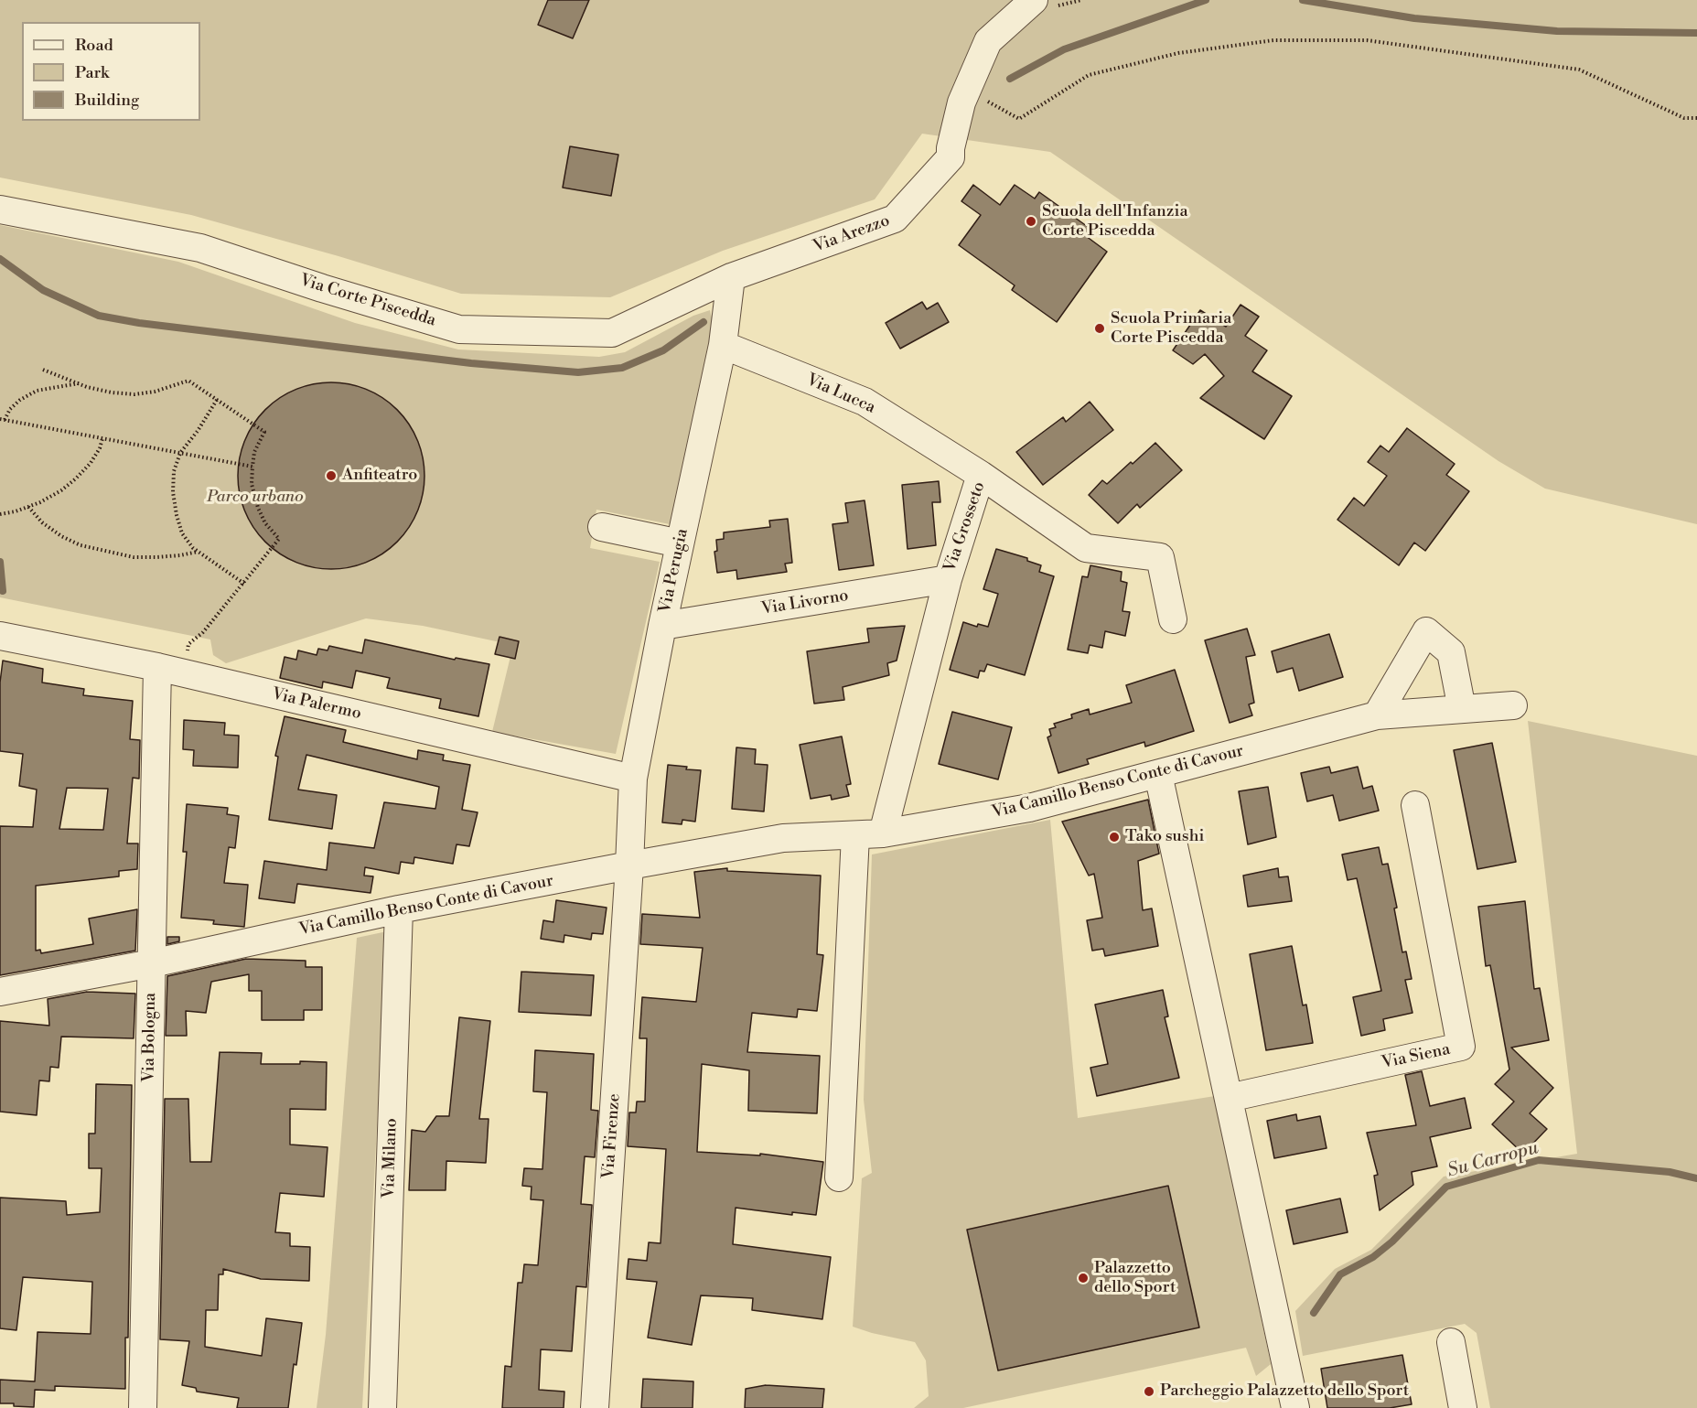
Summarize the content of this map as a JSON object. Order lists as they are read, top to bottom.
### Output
{
  "streets": {
    "street": [
      "Via Arezzo",
      "Via Corte Piscedda",
      "Via Lucca",
      "Via Grosseto",
      "Via Perugia",
      "Via Livorno",
      "Via Palermo",
      "Via Camillo Benso Conte di Cavour",
      "Via Bologna",
      "Via Siena",
      "Via Firenze",
      "Via Milano"
    ]
  },
  "crossings": [
    ["Via Arezzo", "Via Corte Piscedda"],
    ["Via Arezzo", "Via Perugia"],
    ["Via Corte Piscedda", "Via Perugia"],
    ["Via Lucca", "Via Grosseto"],
    ["Via Lucca", "Via Perugia"],
    ["Via Grosseto", "Via Livorno"],
    ["Via Grosseto", "Via Camillo Benso Conte di Cavour"],
    ["Via Perugia", "Via Livorno"],
    ["Via Perugia", "Via Palermo"],
    ["Via Perugia", "Via Camillo Benso Conte di Cavour"],
    ["Via Perugia", "Via Firenze"],
    ["Via Palermo", "Via Bologna"],
    ["Via Camillo Benso Conte di Cavour", "Via Bologna"],
    ["Via Camillo Benso Conte di Cavour", "Via Firenze"],
    ["Via Camillo Benso Conte di Cavour", "Via Milano"]
  ],
  "water": ["Su Carropu"],
  "parks": ["Parco urbano"],
  "places": [
    "Scuola dell'Infanzia Corte Piscedda",
    "Scuola Primaria Corte Piscedda",
    "Anfiteatro",
    "Tako sushi",
    "Palazzetto dello Sport",
    "Parcheggio Palazzetto dello Sport"
  ],
  "legend": ["Road", "Park", "Building"]
}
